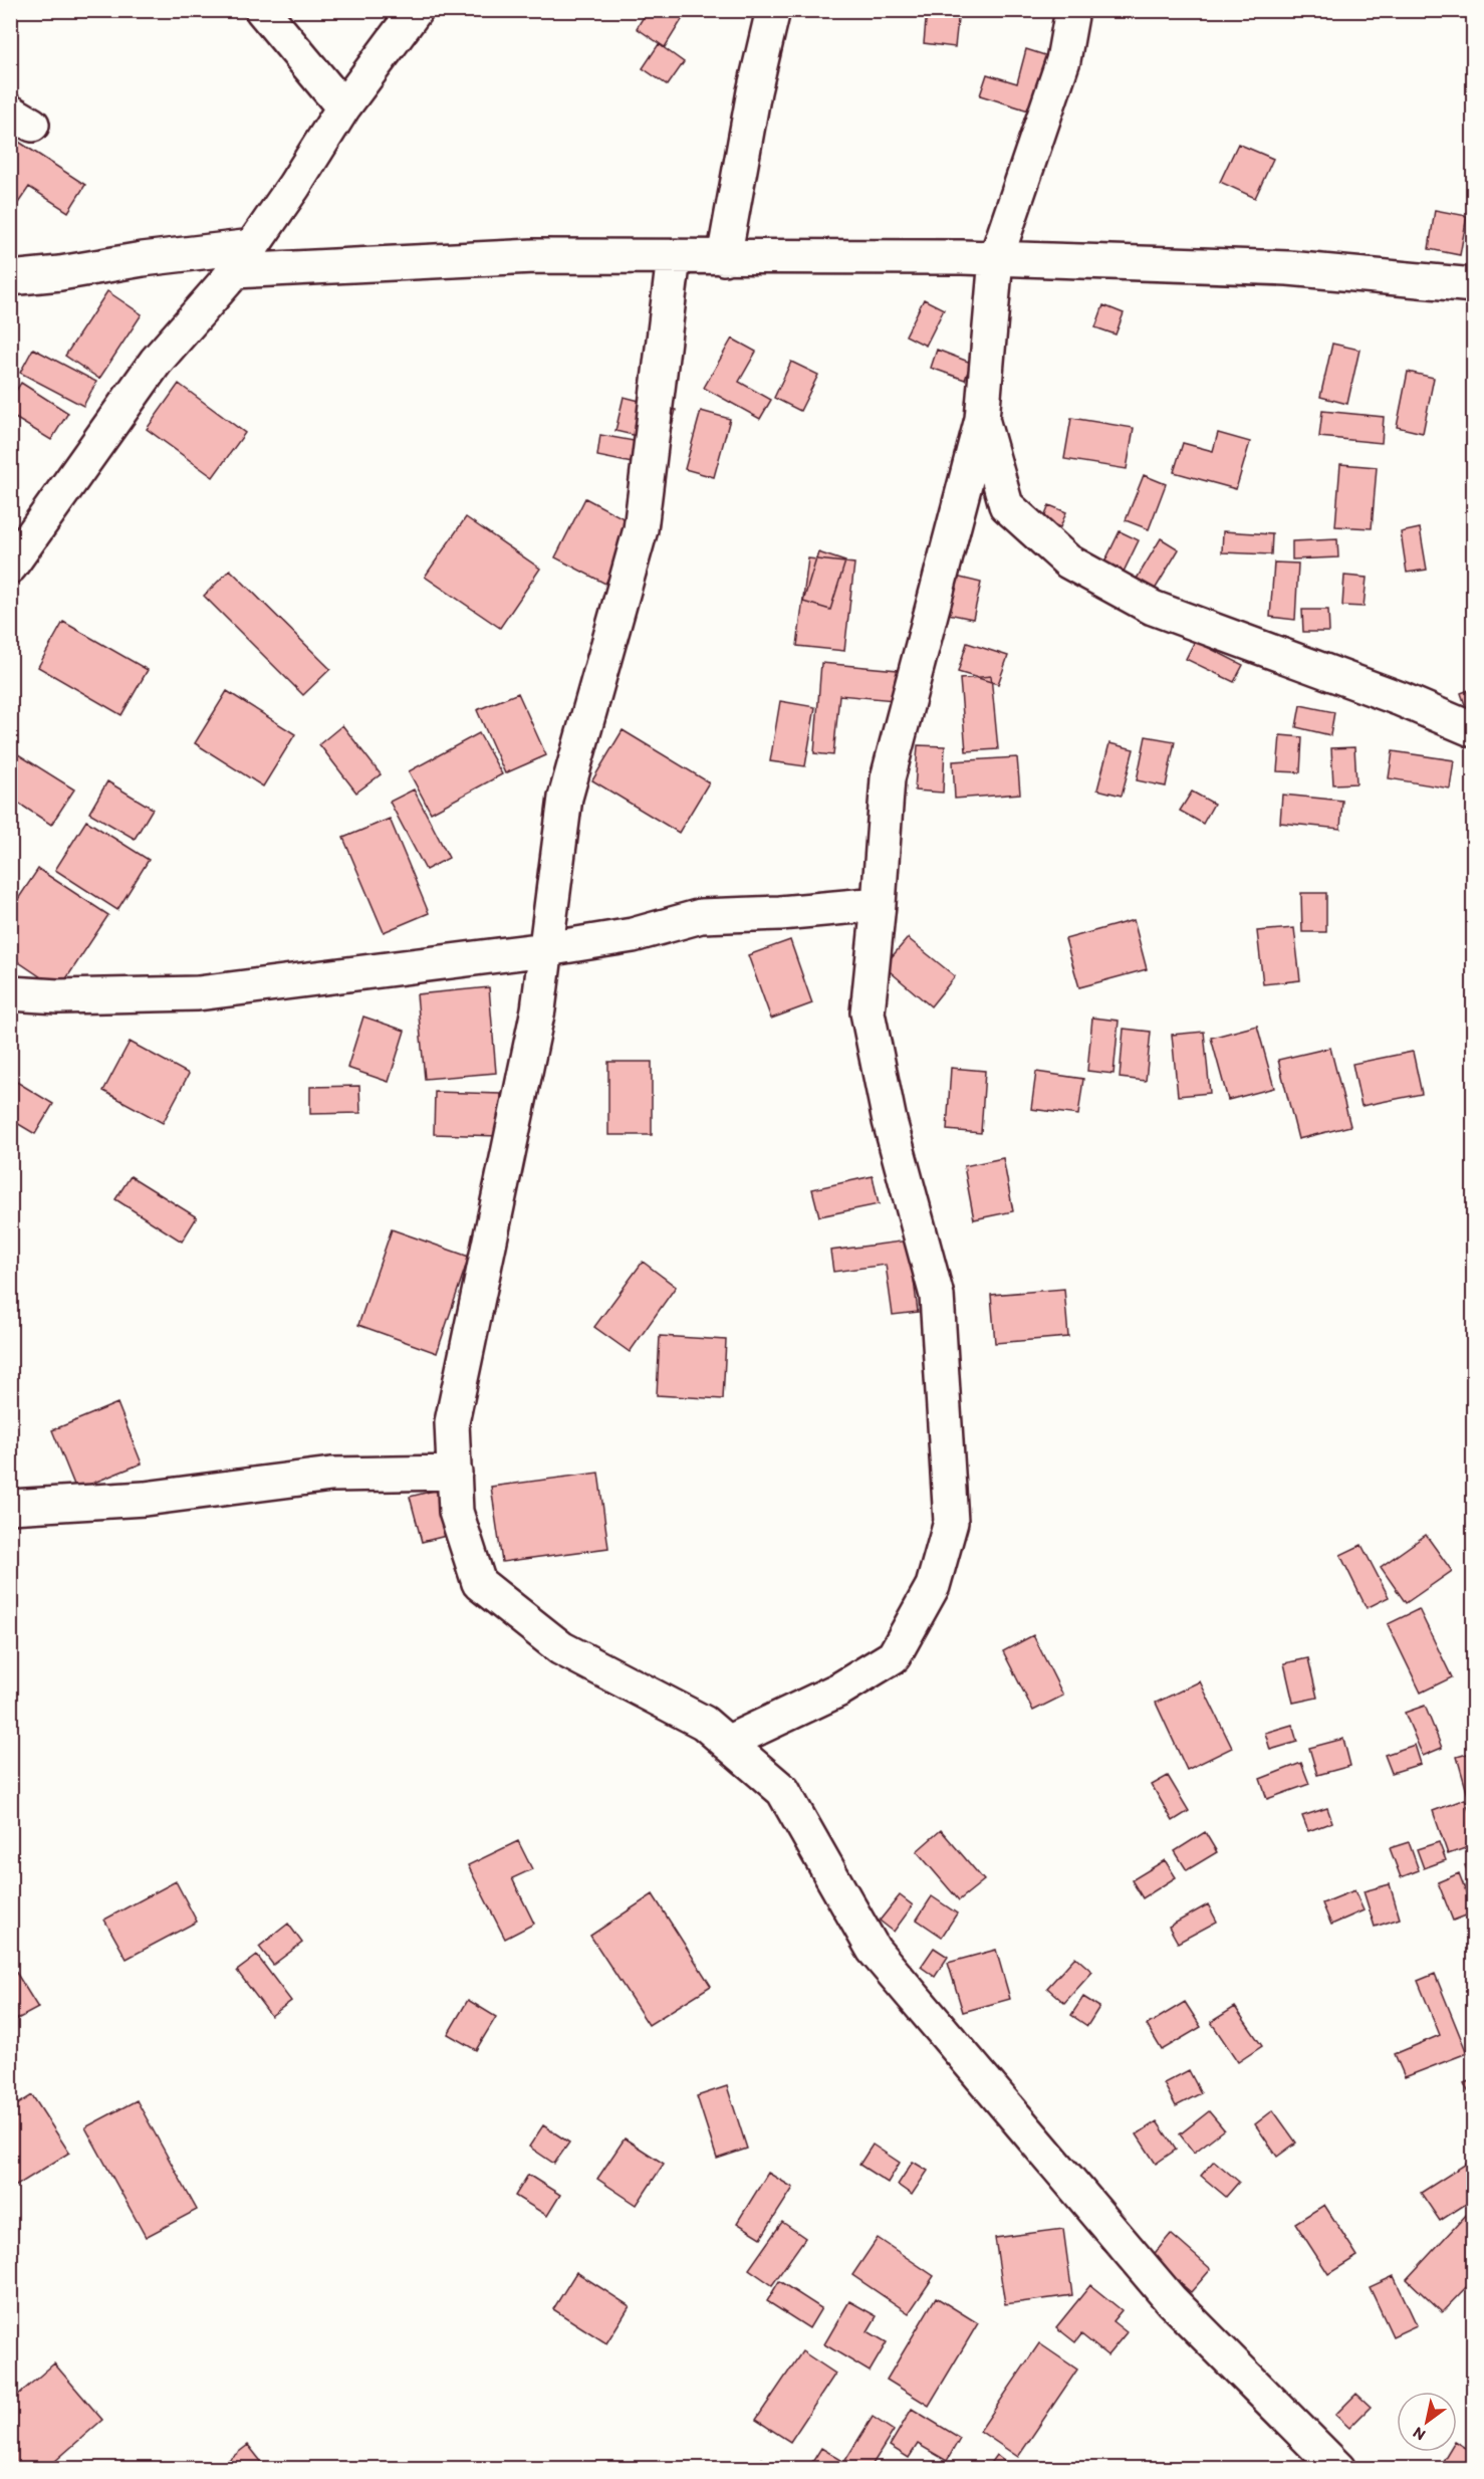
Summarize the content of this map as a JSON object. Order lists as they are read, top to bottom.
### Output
{
  "north": "bottom left"
}
